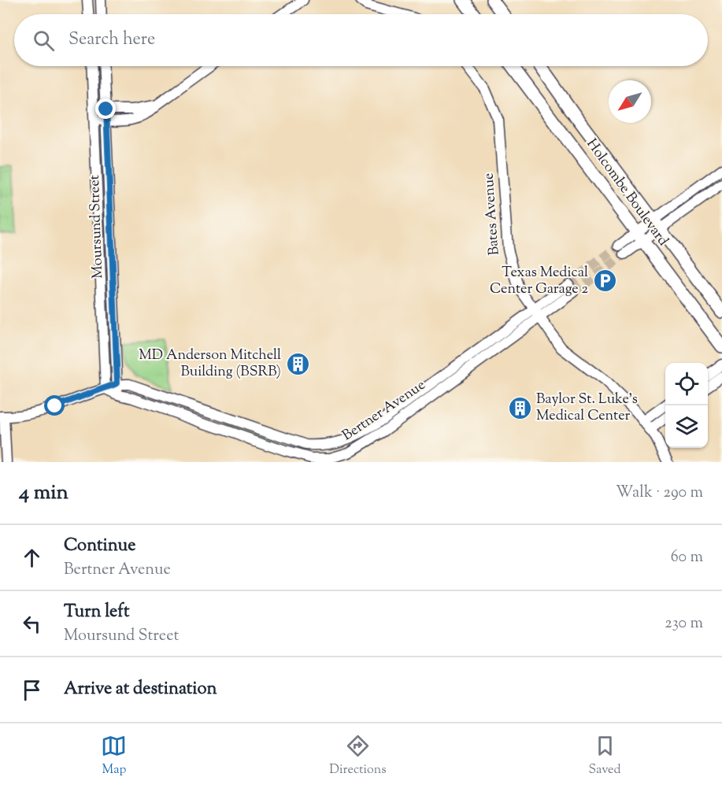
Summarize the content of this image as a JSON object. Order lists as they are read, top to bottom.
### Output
{
  "streets": {
    "main road": ["Holcombe Boulevard"],
    "street": ["Bates Avenue", "Moursund Street", "Bertner Avenue"]
  },
  "crossings": [
    ["Bates Avenue", "Bertner Avenue"],
    ["Moursund Street", "Bertner Avenue"]
  ],
  "places": {
    "parking": ["Texas Medical Center Garage 2"],
    "building": ["MD Anderson Mitchell Building (BSRB)", "Baylor St. Luke's Medical Center"]
  },
  "north": "bottom left",
  "page": {
    "search": "Search here",
    "heading": ["4 min", "Walk · 290 m"],
    "list": [
      ["Continue", "Bertner Avenue", "60 m"],
      ["Turn left", "Moursund Street", "230 m"],
      "Arrive at destination"
    ],
    "nav": ["Map", "Directions", "Saved"]
  }
}
